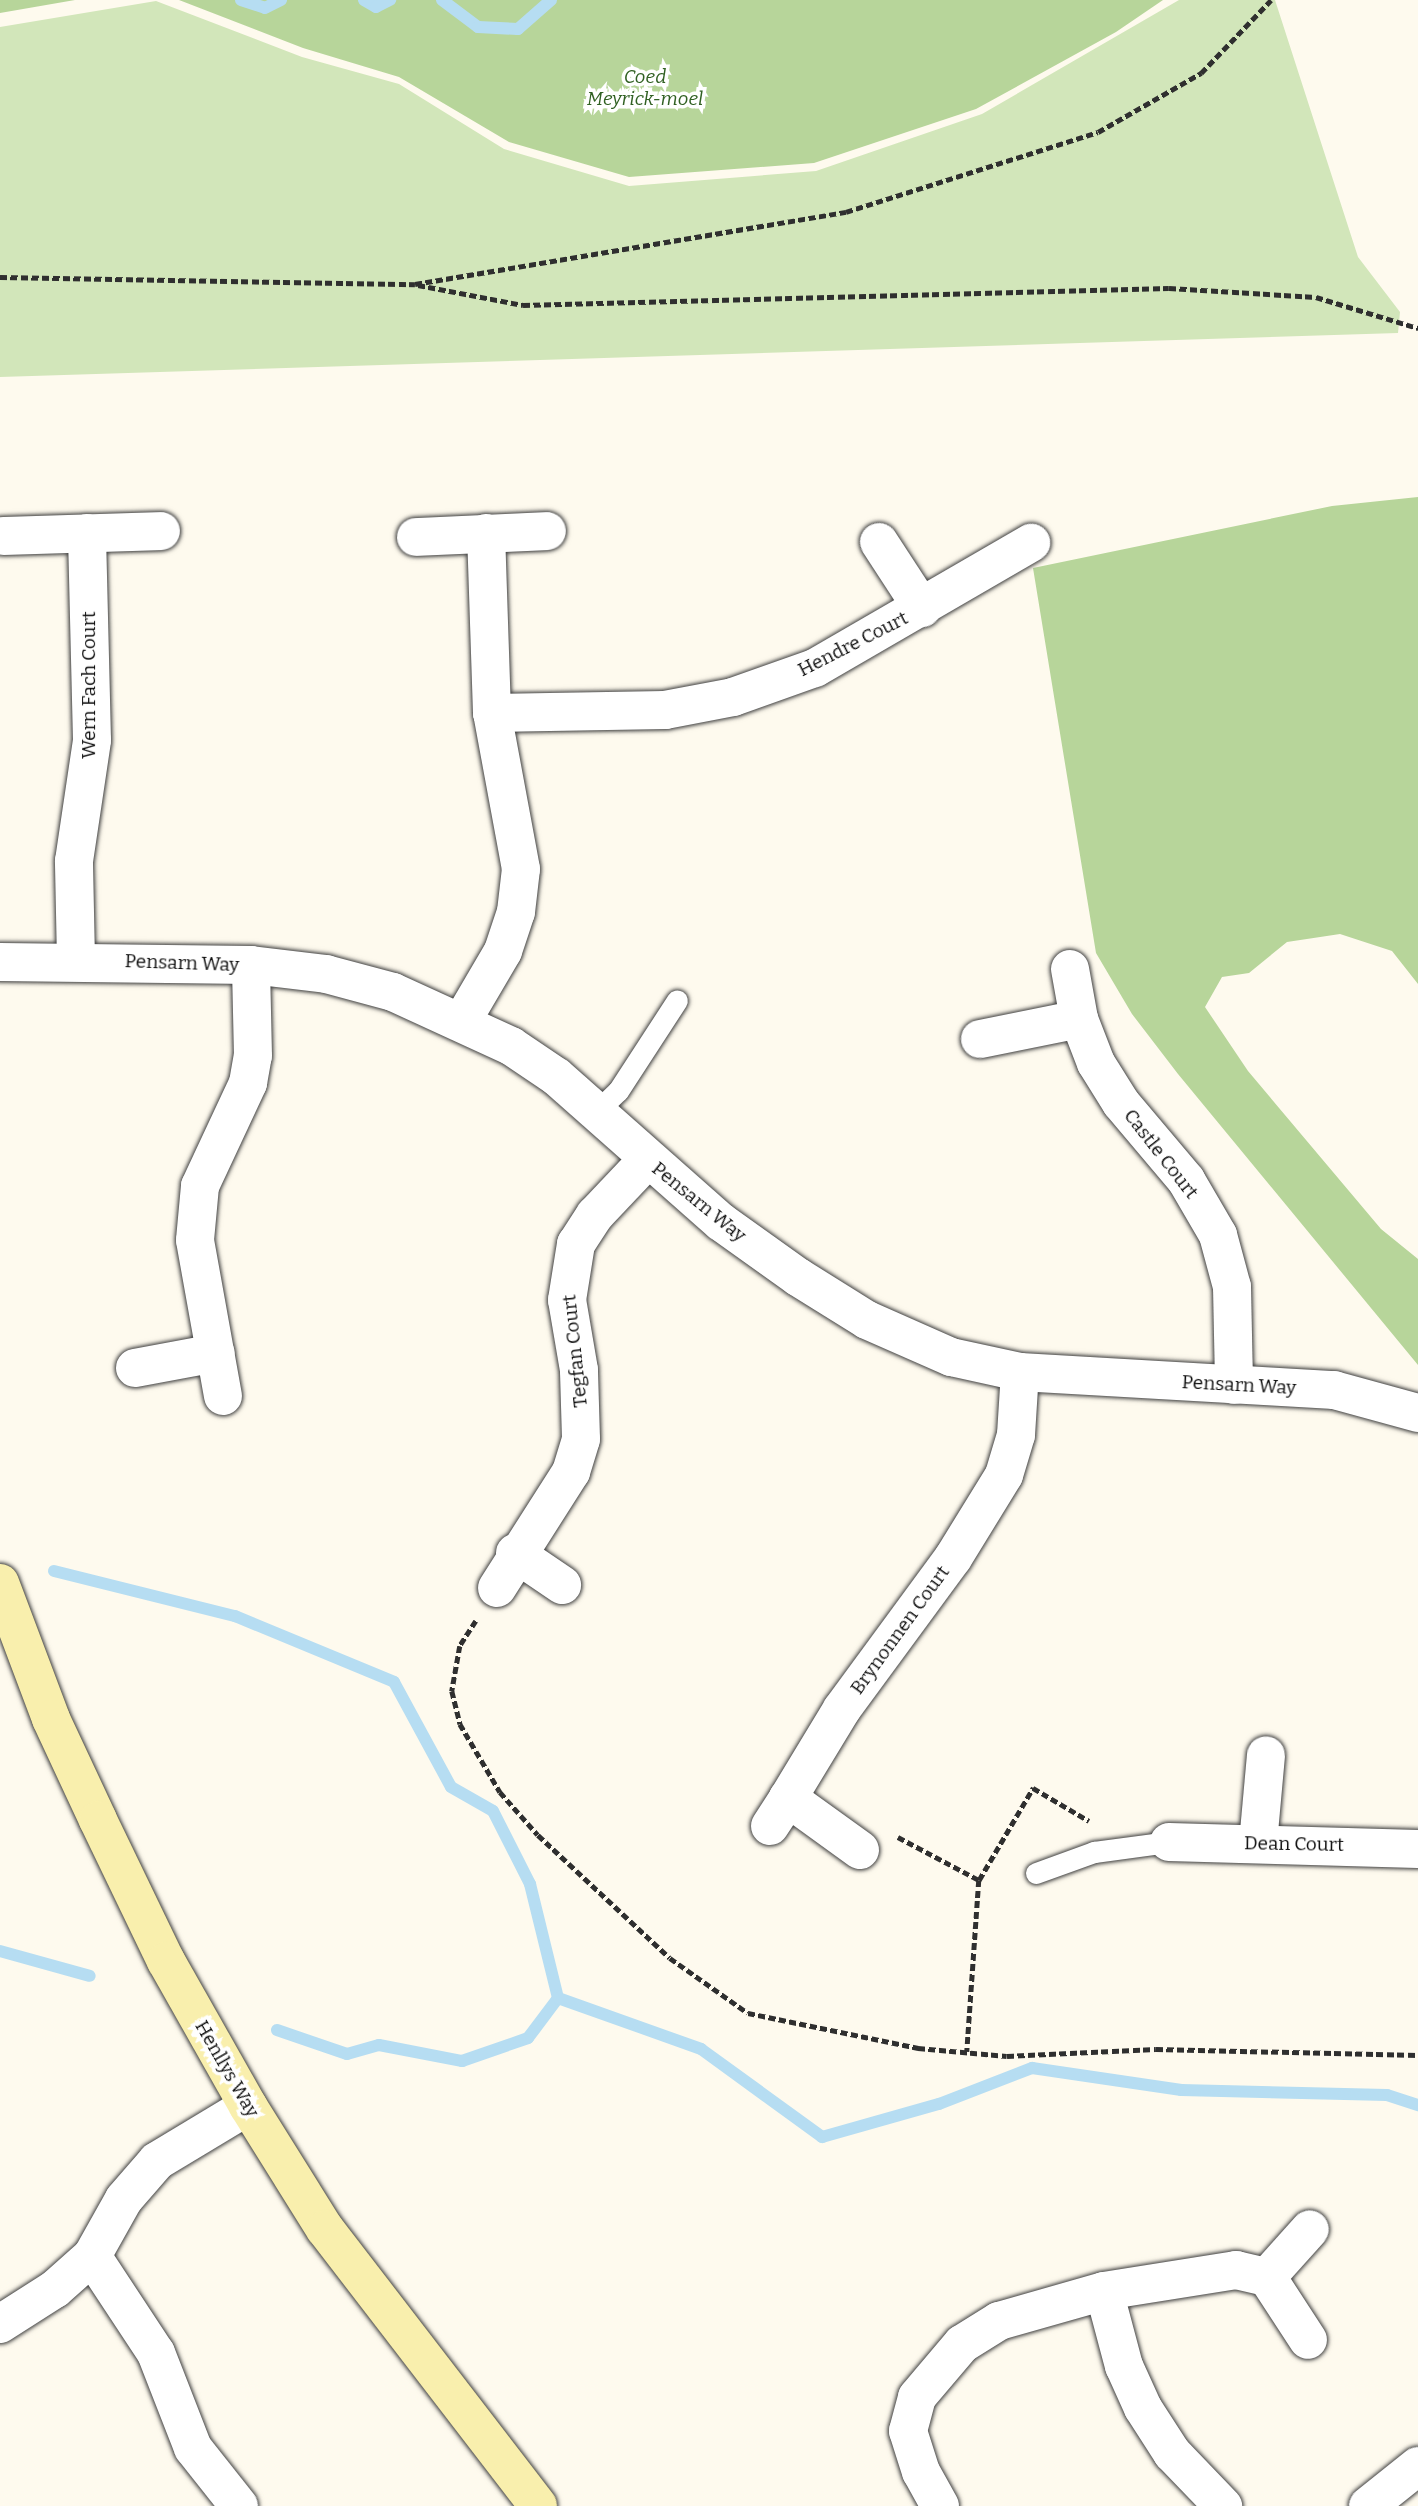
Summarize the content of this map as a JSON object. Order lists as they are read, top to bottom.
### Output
{
  "streets": {
    "street": [
      "Hendre Court",
      "Wern Fach Court",
      "Pensarn Way",
      "Castle Court",
      "Tegfan Court",
      "Brynonnen Court",
      "Dean Court",
      "Henllys Way"
    ]
  },
  "crossings": [
    ["Wern Fach Court", "Pensarn Way"],
    ["Pensarn Way", "Castle Court"],
    ["Pensarn Way", "Tegfan Court"],
    ["Pensarn Way", "Brynonnen Court"]
  ],
  "parks": ["Coed Meyrick-moel"]
}
